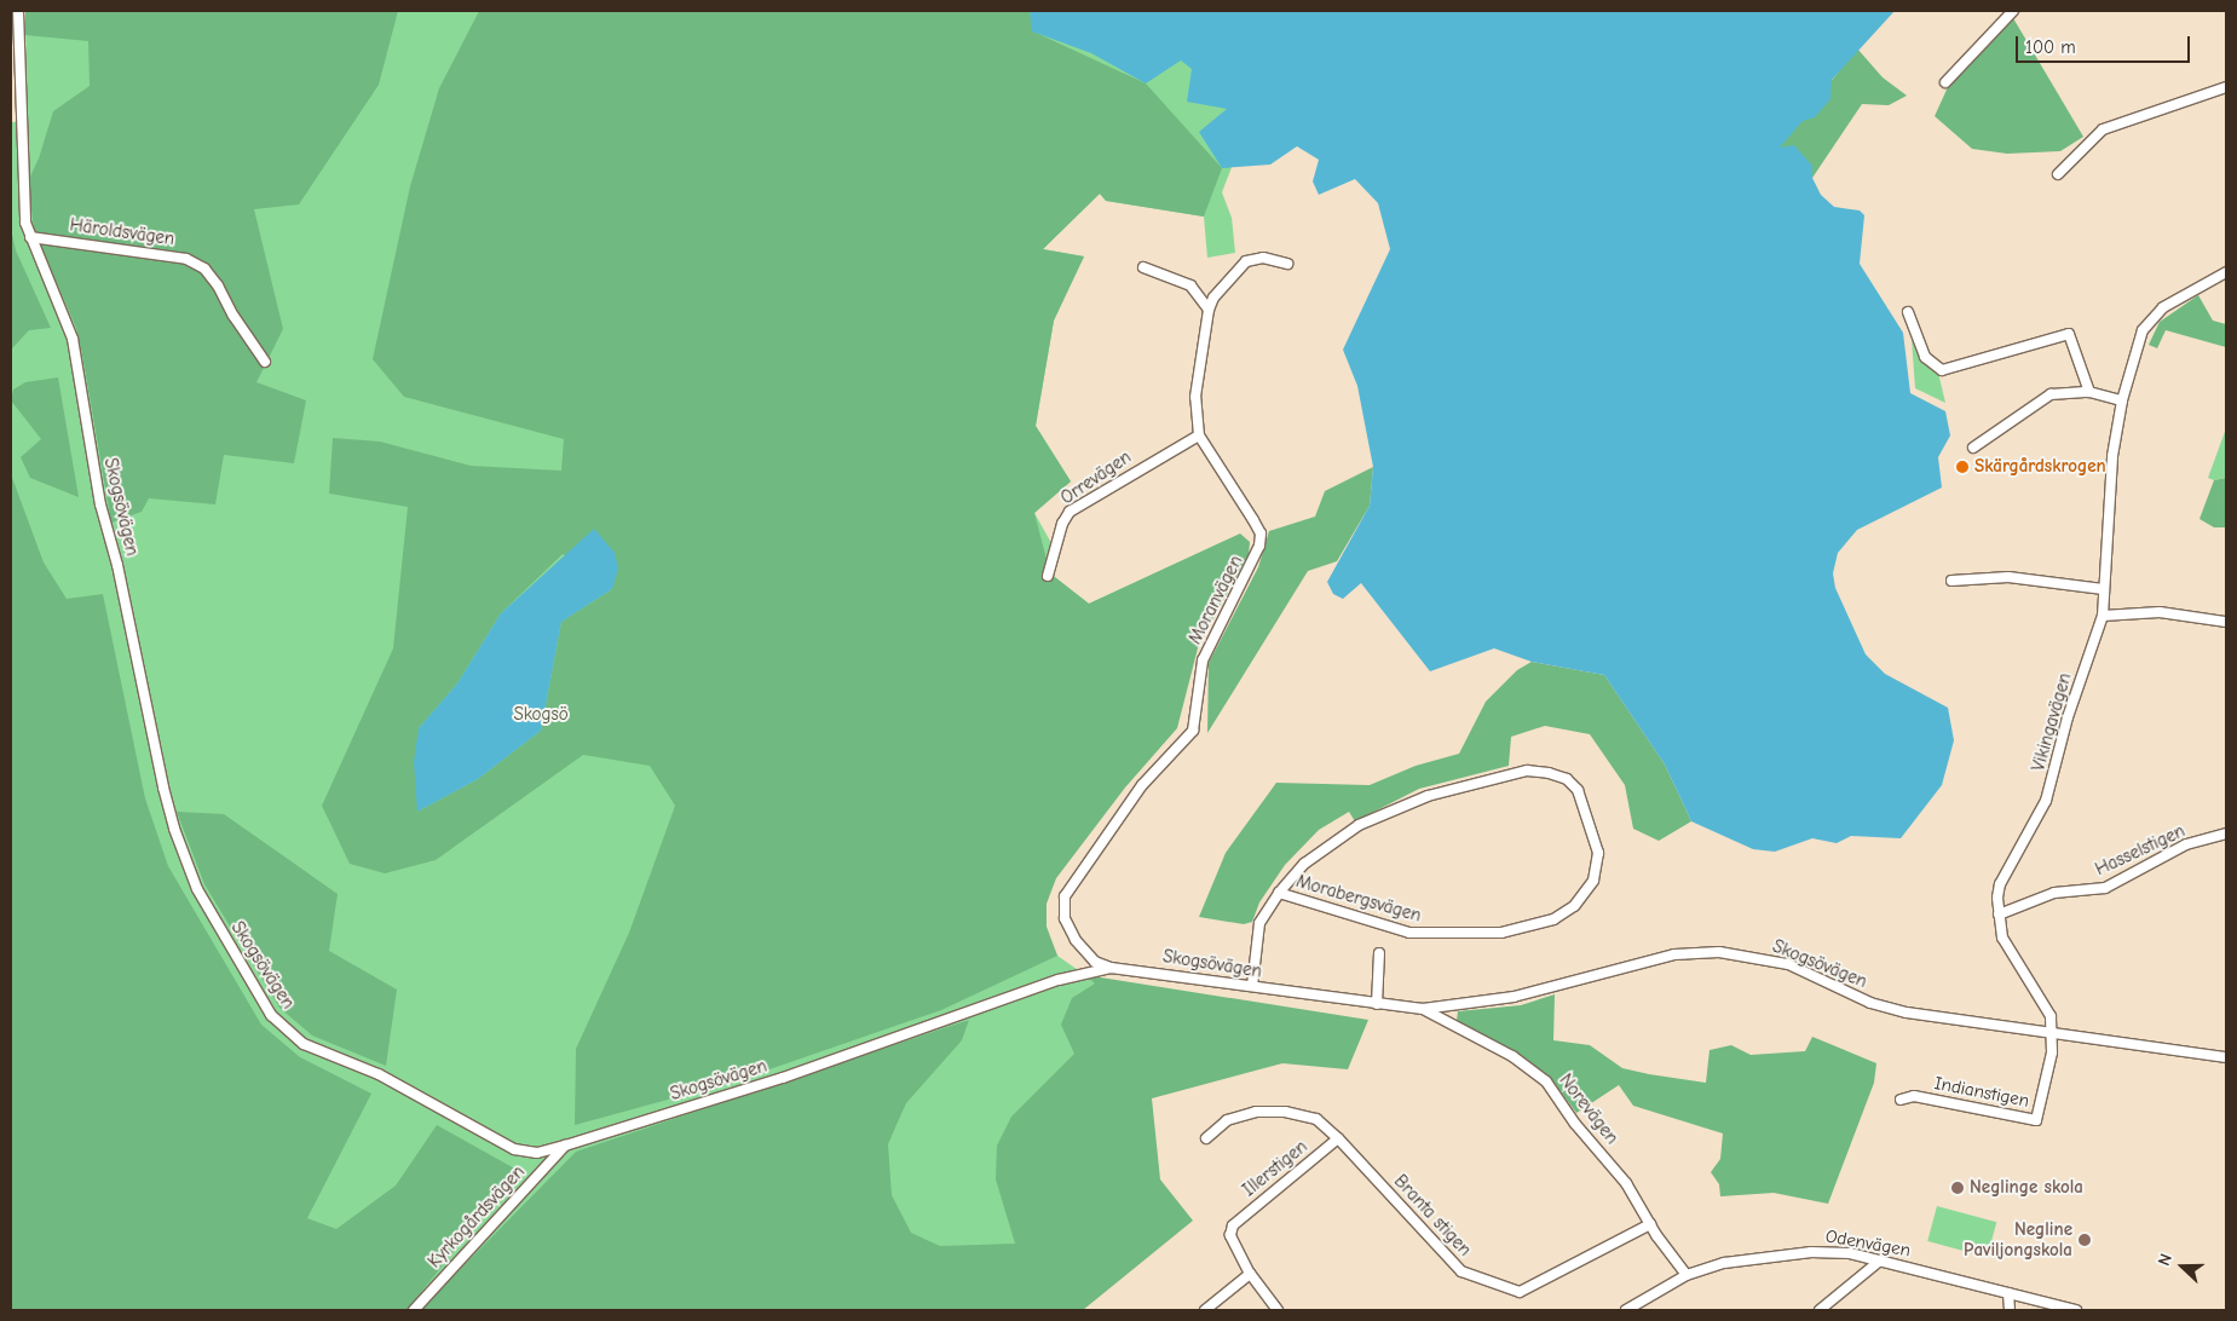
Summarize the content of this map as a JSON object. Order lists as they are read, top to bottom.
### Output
{
  "streets": {
    "street": [
      "Häroldsvägen",
      "Orrevägen",
      "Skogsövägen",
      "Moranvägen",
      "Vikingavägen",
      "Hasselstigen",
      "Morabergsvägen",
      "Indianstigen",
      "Norevägen",
      "Illerstigen",
      "Branta stigen",
      "Kyrkogårdsvägen",
      "Odenvägen"
    ]
  },
  "crossings": [
    ["Häroldsvägen", "Skogsövägen"],
    ["Orrevägen", "Moranvägen"],
    ["Skogsövägen", "Moranvägen"],
    ["Skogsövägen", "Vikingavägen"],
    ["Skogsövägen", "Morabergsvägen"],
    ["Skogsövägen", "Indianstigen"],
    ["Skogsövägen", "Norevägen"],
    ["Skogsövägen", "Kyrkogårdsvägen"],
    ["Vikingavägen", "Hasselstigen"],
    ["Vikingavägen", "Indianstigen"],
    ["Norevägen", "Branta stigen"],
    ["Norevägen", "Odenvägen"],
    ["Illerstigen", "Branta stigen"]
  ],
  "parks": ["Skogsö"],
  "places": ["Skärgårdskrogen", "Neglinge skola", "Negline Paviljongskola"],
  "scale_bar": "100 m",
  "north": "left"
}
